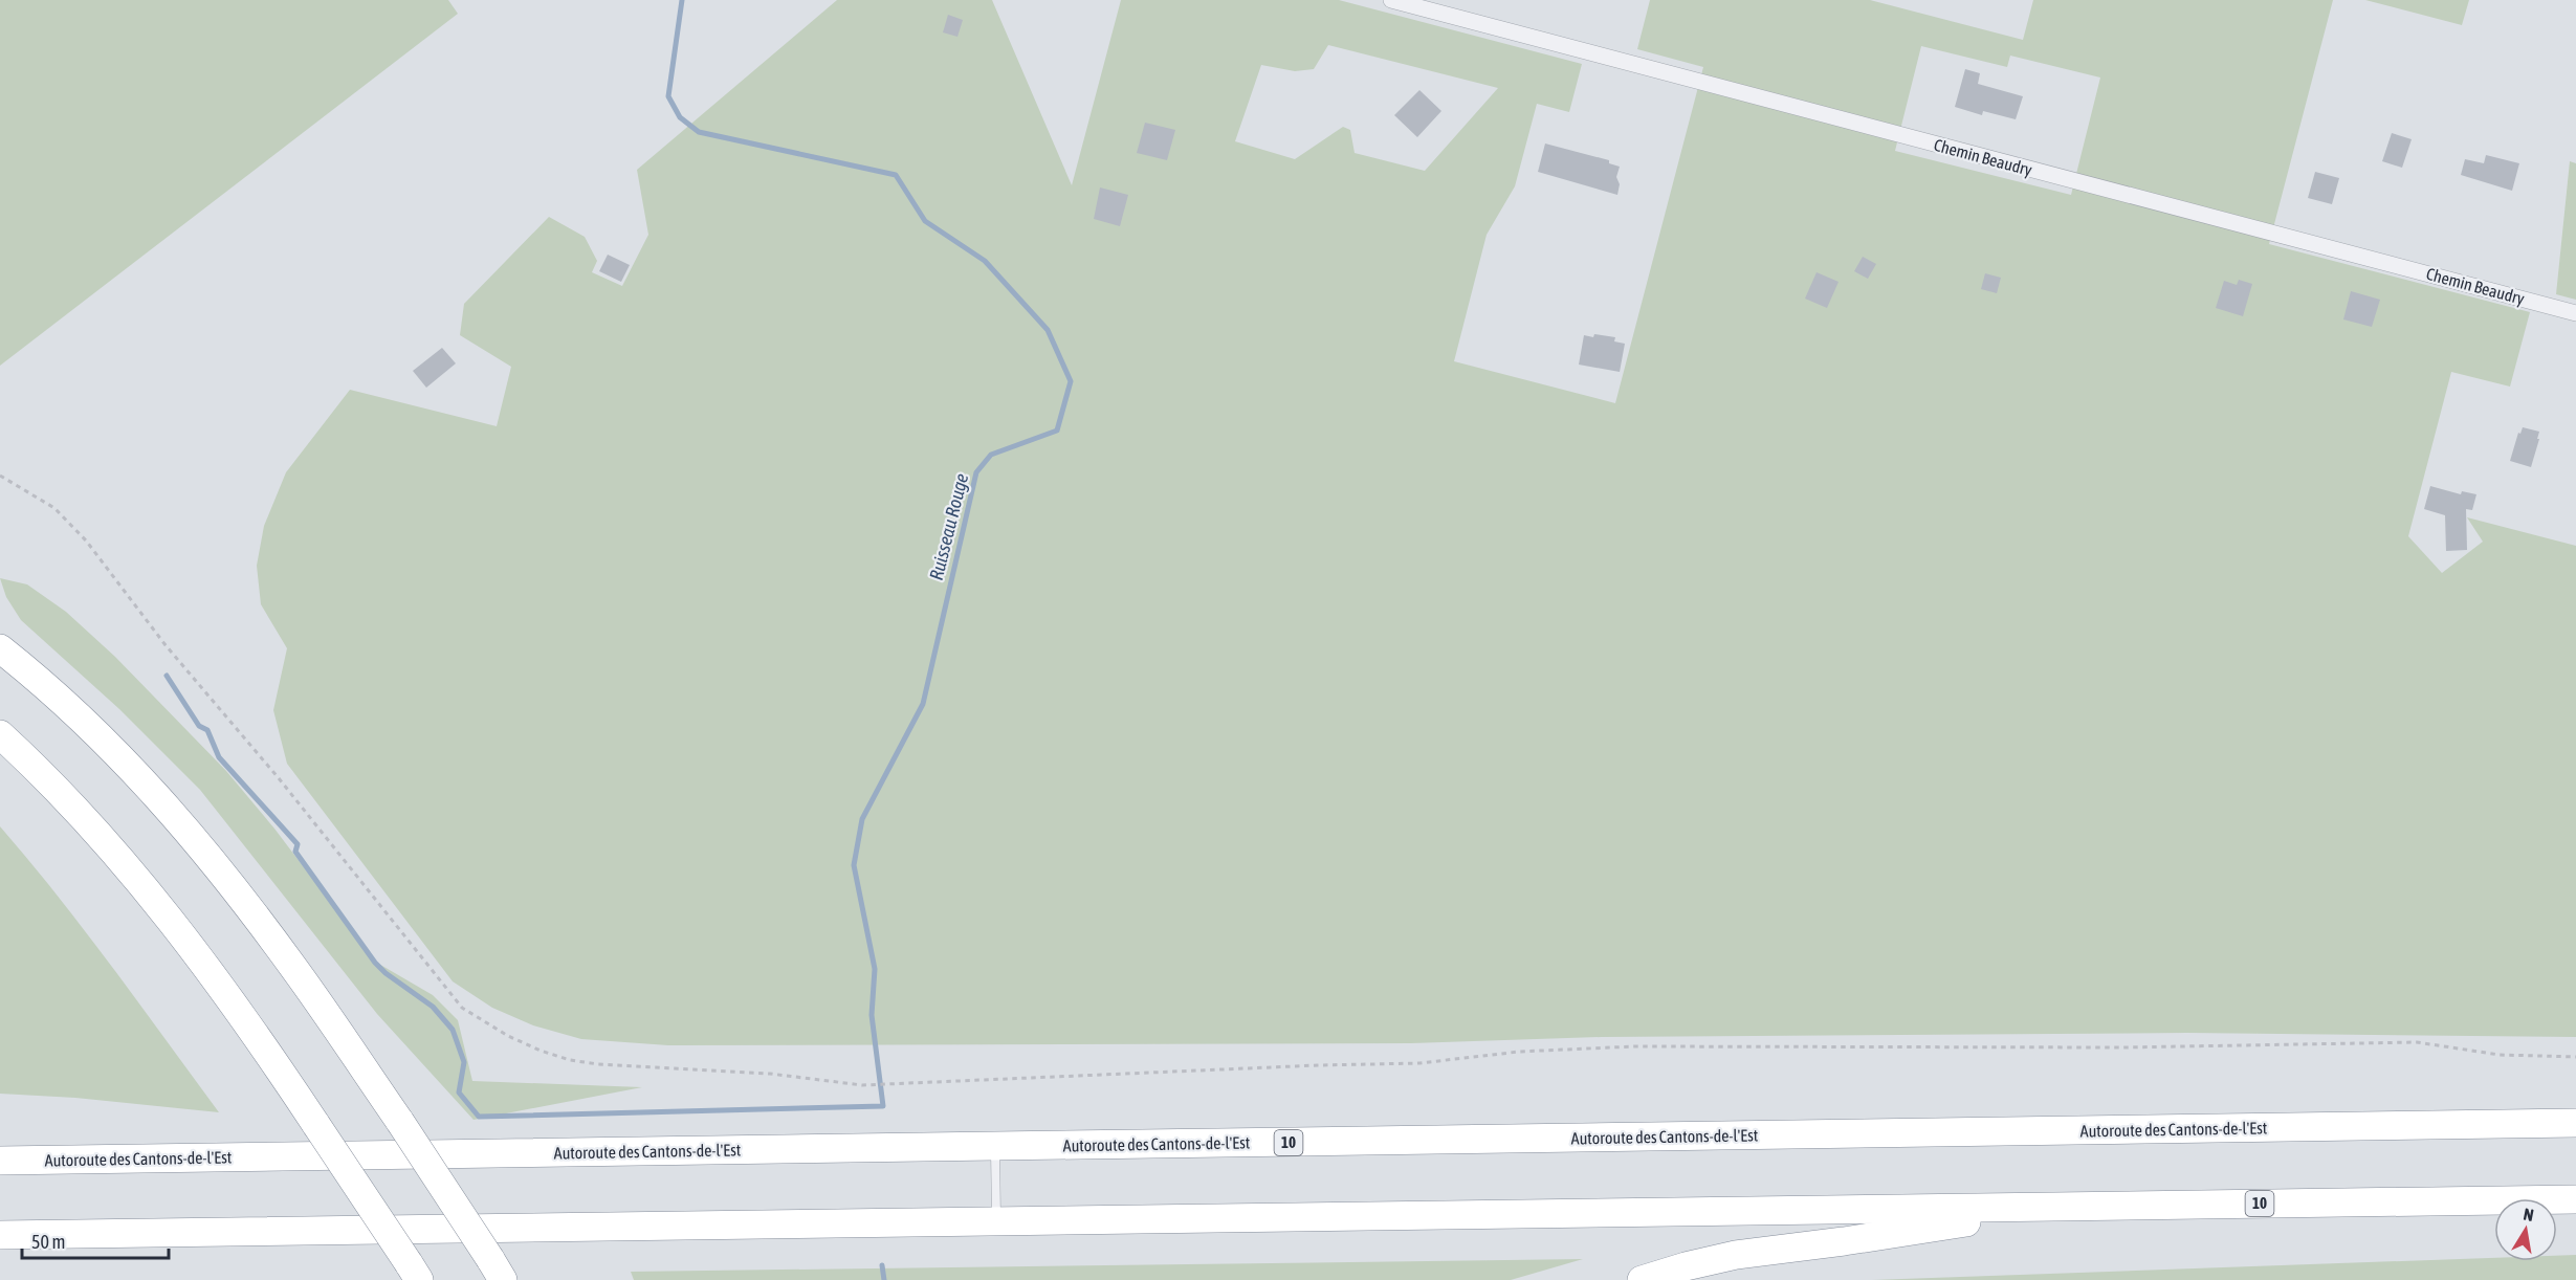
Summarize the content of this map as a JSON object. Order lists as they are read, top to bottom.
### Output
{
  "streets": {
    "highway": ["Autoroute des Cantons-de-l'Est", "10"],
    "street": ["Chemin Beaudry"]
  },
  "water": ["Ruisseau Rouge"],
  "scale_bar": "50 m",
  "north": "top"
}
